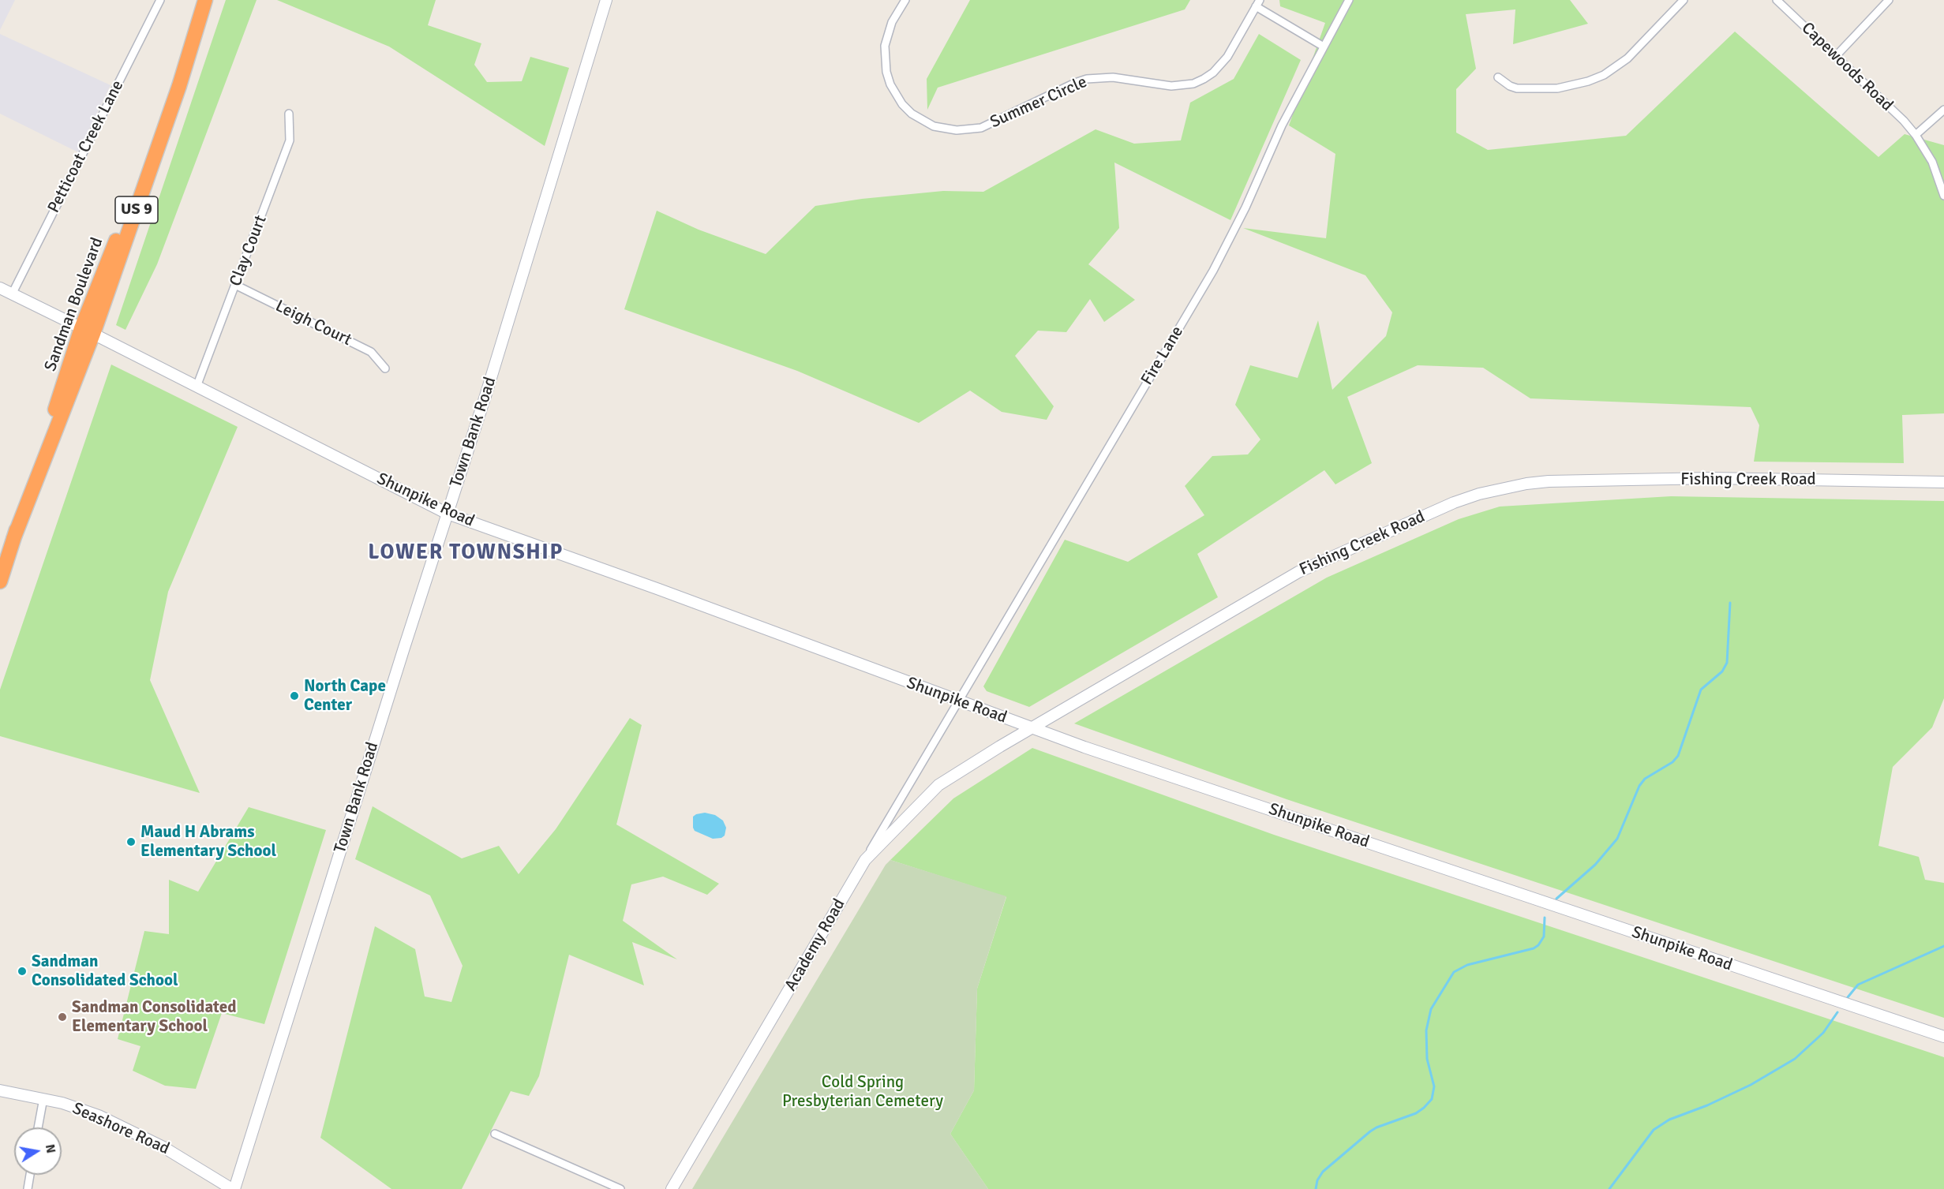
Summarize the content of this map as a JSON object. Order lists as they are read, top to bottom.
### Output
{
  "streets": {
    "highway": ["US 9", "Sandman Boulevard"],
    "street": [
      "Capewoods Road",
      "Summer Circle",
      "Petticoat Creek Lane",
      "Clay Court",
      "Leigh Court",
      "Fire Lane",
      "Town Bank Road",
      "Fishing Creek Road",
      "Shunpike Road",
      "Academy Road",
      "Seashore Road"
    ]
  },
  "crossings": [
    ["Summer Circle", "Fire Lane"],
    ["Petticoat Creek Lane", "Shunpike Road"],
    ["Clay Court", "Leigh Court"],
    ["Clay Court", "Shunpike Road"],
    ["Sandman Boulevard", "Shunpike Road"],
    ["Fire Lane", "Shunpike Road"],
    ["Fire Lane", "Academy Road"],
    ["Town Bank Road", "Shunpike Road"],
    ["Town Bank Road", "Seashore Road"],
    ["Fishing Creek Road", "Shunpike Road"],
    ["Fishing Creek Road", "Academy Road"],
    ["Shunpike Road", "Academy Road"]
  ],
  "districts": ["LOWER TOWNSHIP"],
  "parks": ["Cold Spring Presbyterian Cemetery"],
  "places": [
    "North Cape Center",
    "Maud H Abrams Elementary School",
    "Sandman Consolidated School",
    "Sandman Consolidated Elementary School"
  ],
  "north": "right"
}
